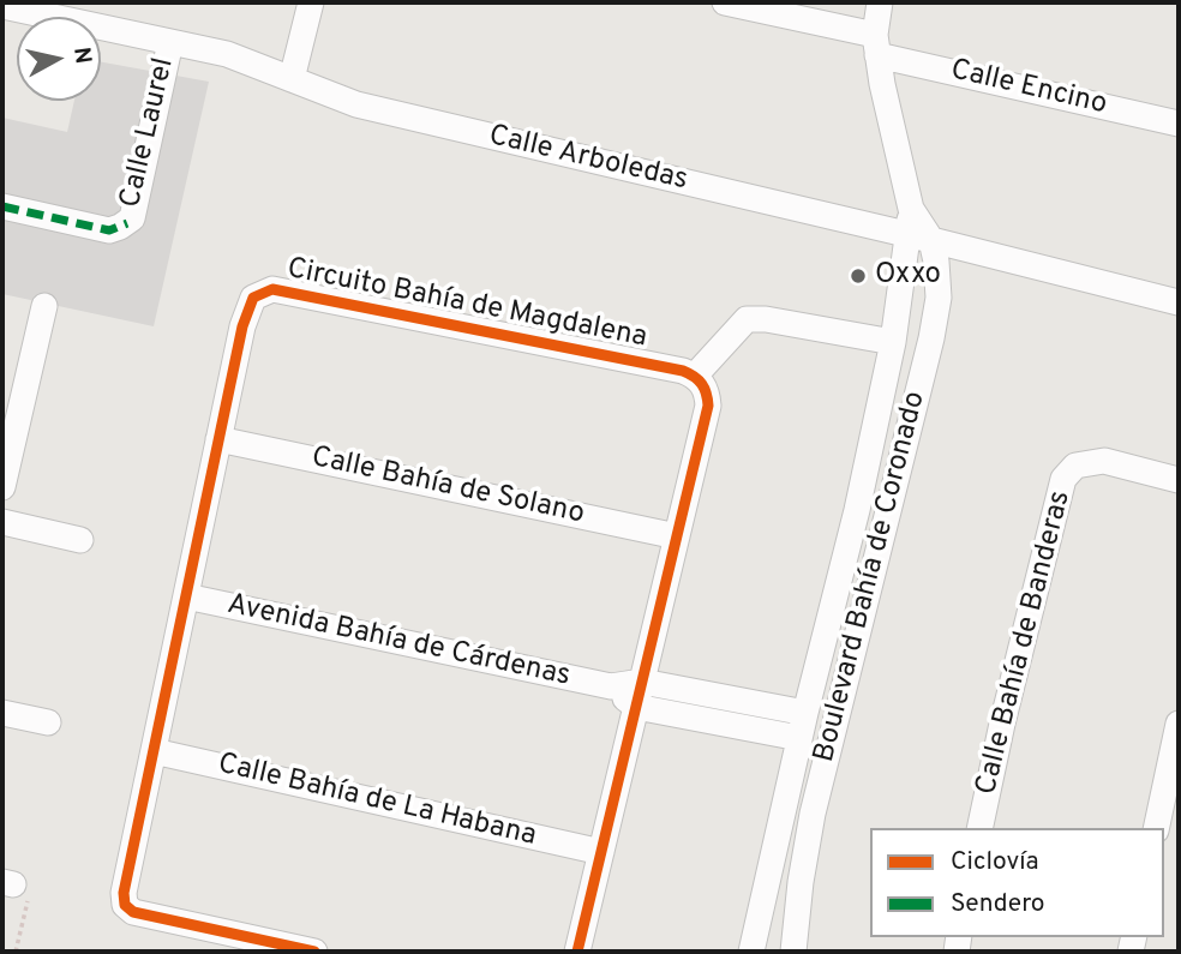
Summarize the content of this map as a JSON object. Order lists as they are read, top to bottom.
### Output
{
  "streets": {
    "street": [
      "Calle Encino",
      "Calle Laurel",
      "Calle Arboledas",
      "Circuito Bahía de Magdalena",
      "Calle Bahía de Solano",
      "Boulevard Bahía de Coronado",
      "Avenida Bahía de Cárdenas",
      "Calle Bahía de Banderas",
      "Calle Bahía de La Habana"
    ]
  },
  "crossings": [
    ["Calle Encino", "Boulevard Bahía de Coronado"],
    ["Calle Laurel", "Calle Arboledas"],
    ["Calle Arboledas", "Boulevard Bahía de Coronado"],
    ["Circuito Bahía de Magdalena", "Calle Bahía de Solano"],
    ["Circuito Bahía de Magdalena", "Avenida Bahía de Cárdenas"],
    ["Circuito Bahía de Magdalena", "Calle Bahía de La Habana"],
    ["Boulevard Bahía de Coronado", "Avenida Bahía de Cárdenas"]
  ],
  "places": ["Oxxo"],
  "legend": ["Ciclovía", "Sendero"],
  "north": "right"
}
